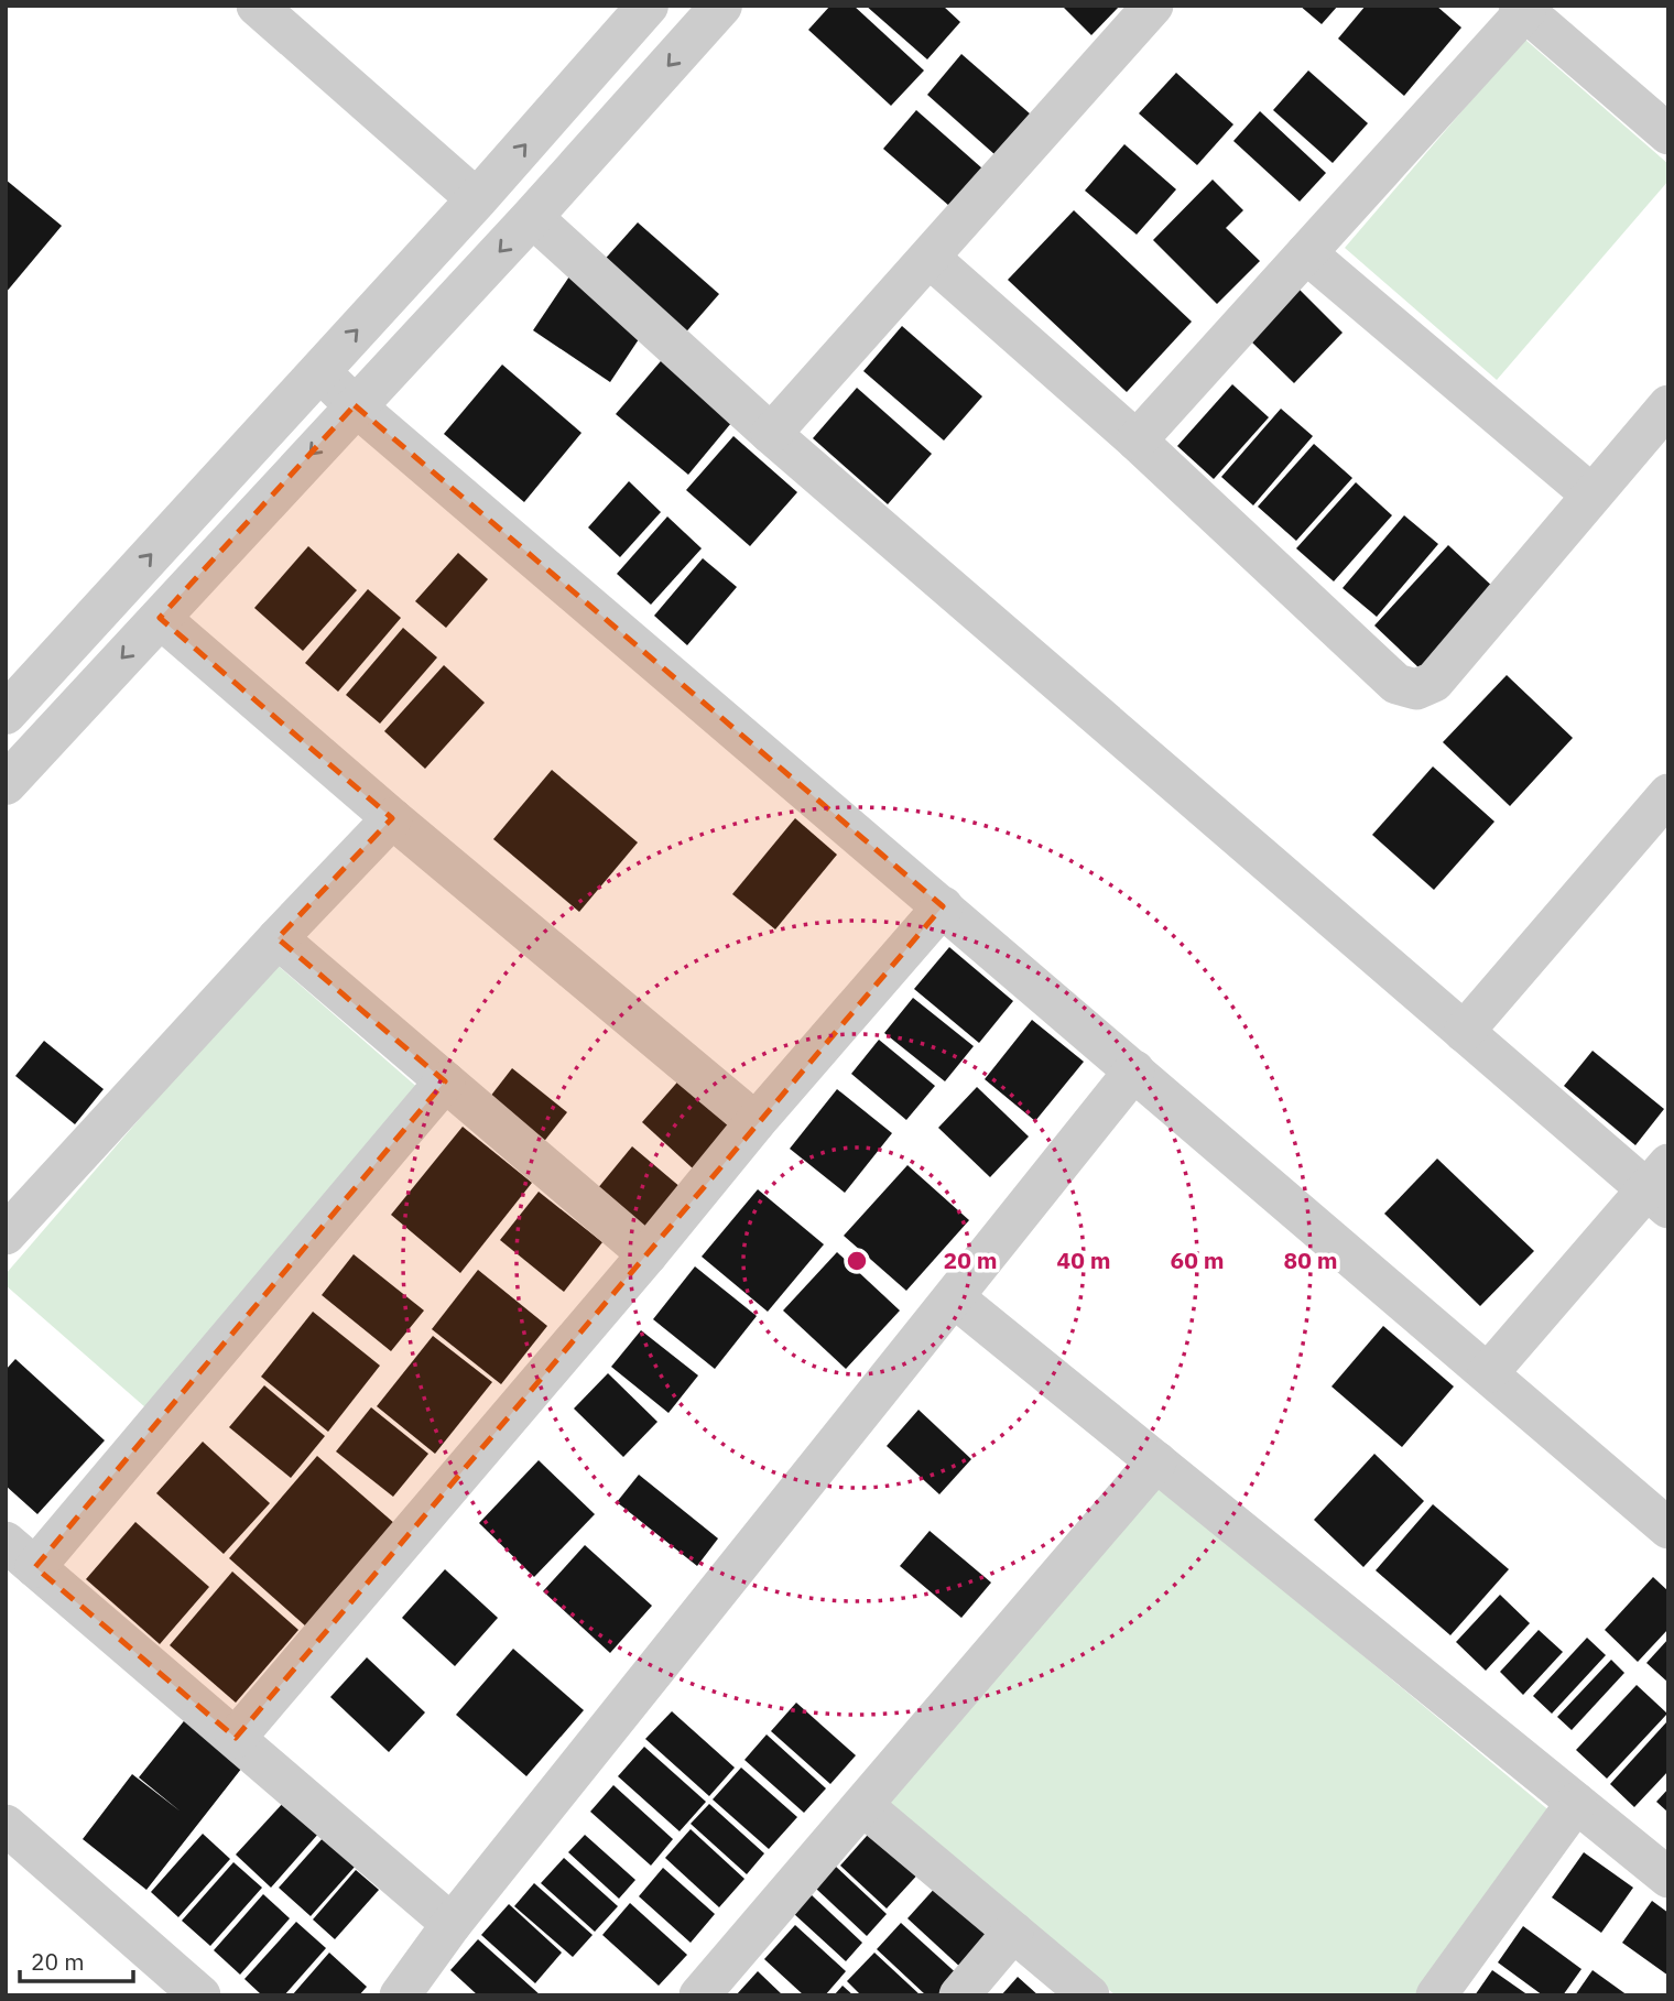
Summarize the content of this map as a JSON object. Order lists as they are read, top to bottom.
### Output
{
  "scale_bar": "20 m",
  "rings": [
    "20 m",
    "40 m",
    "60 m",
    "80 m"
  ]
}
